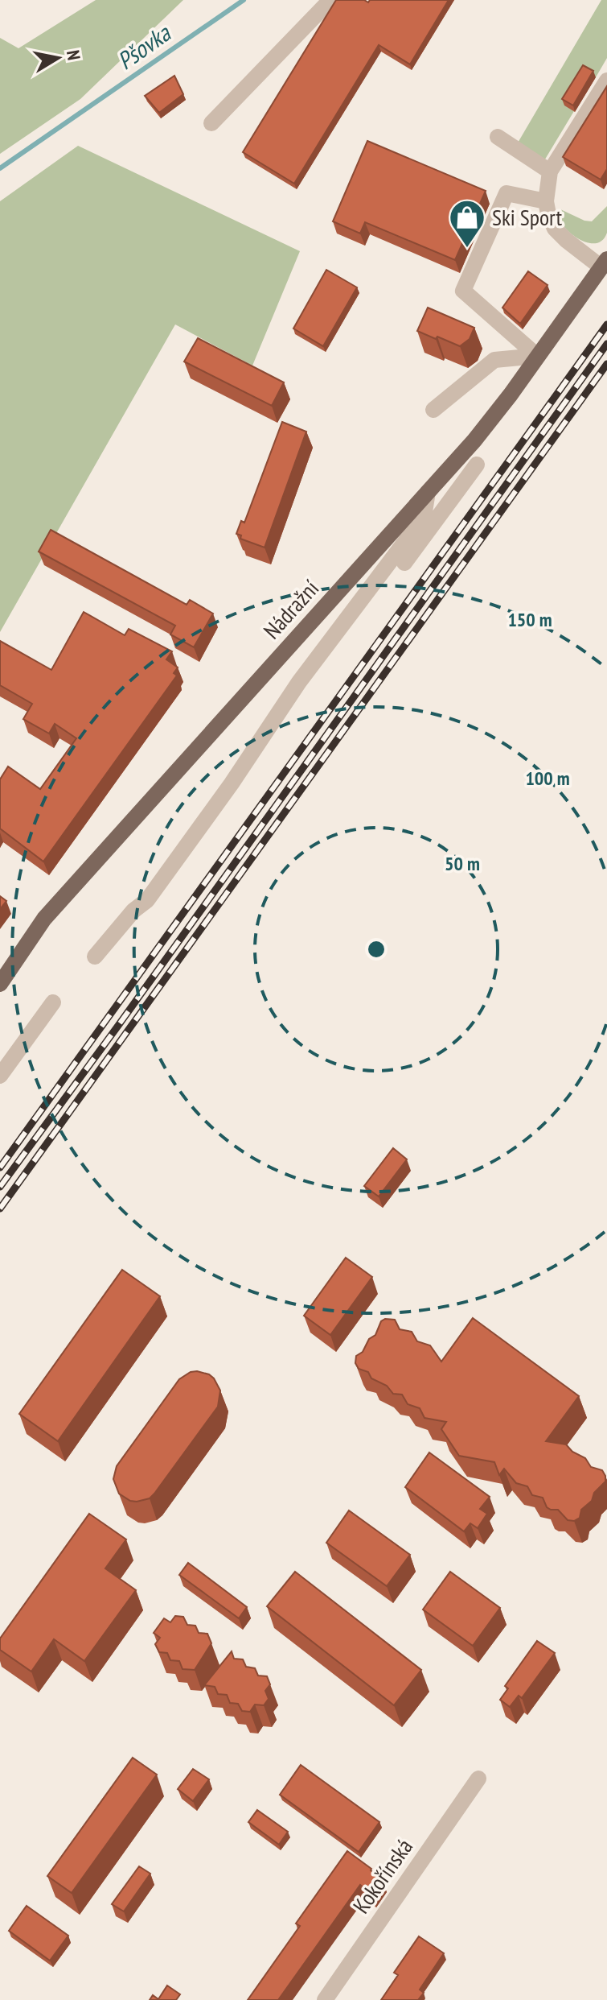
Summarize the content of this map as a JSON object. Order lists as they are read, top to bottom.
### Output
{
  "streets": {
    "main road": ["Nádražní"],
    "street": ["Kokořínská"]
  },
  "water": ["Pšovka"],
  "places": {
    "shop": ["Ski Sport"]
  },
  "north": "right",
  "rings": ["150 m", "100 m", "50 m"]
}
